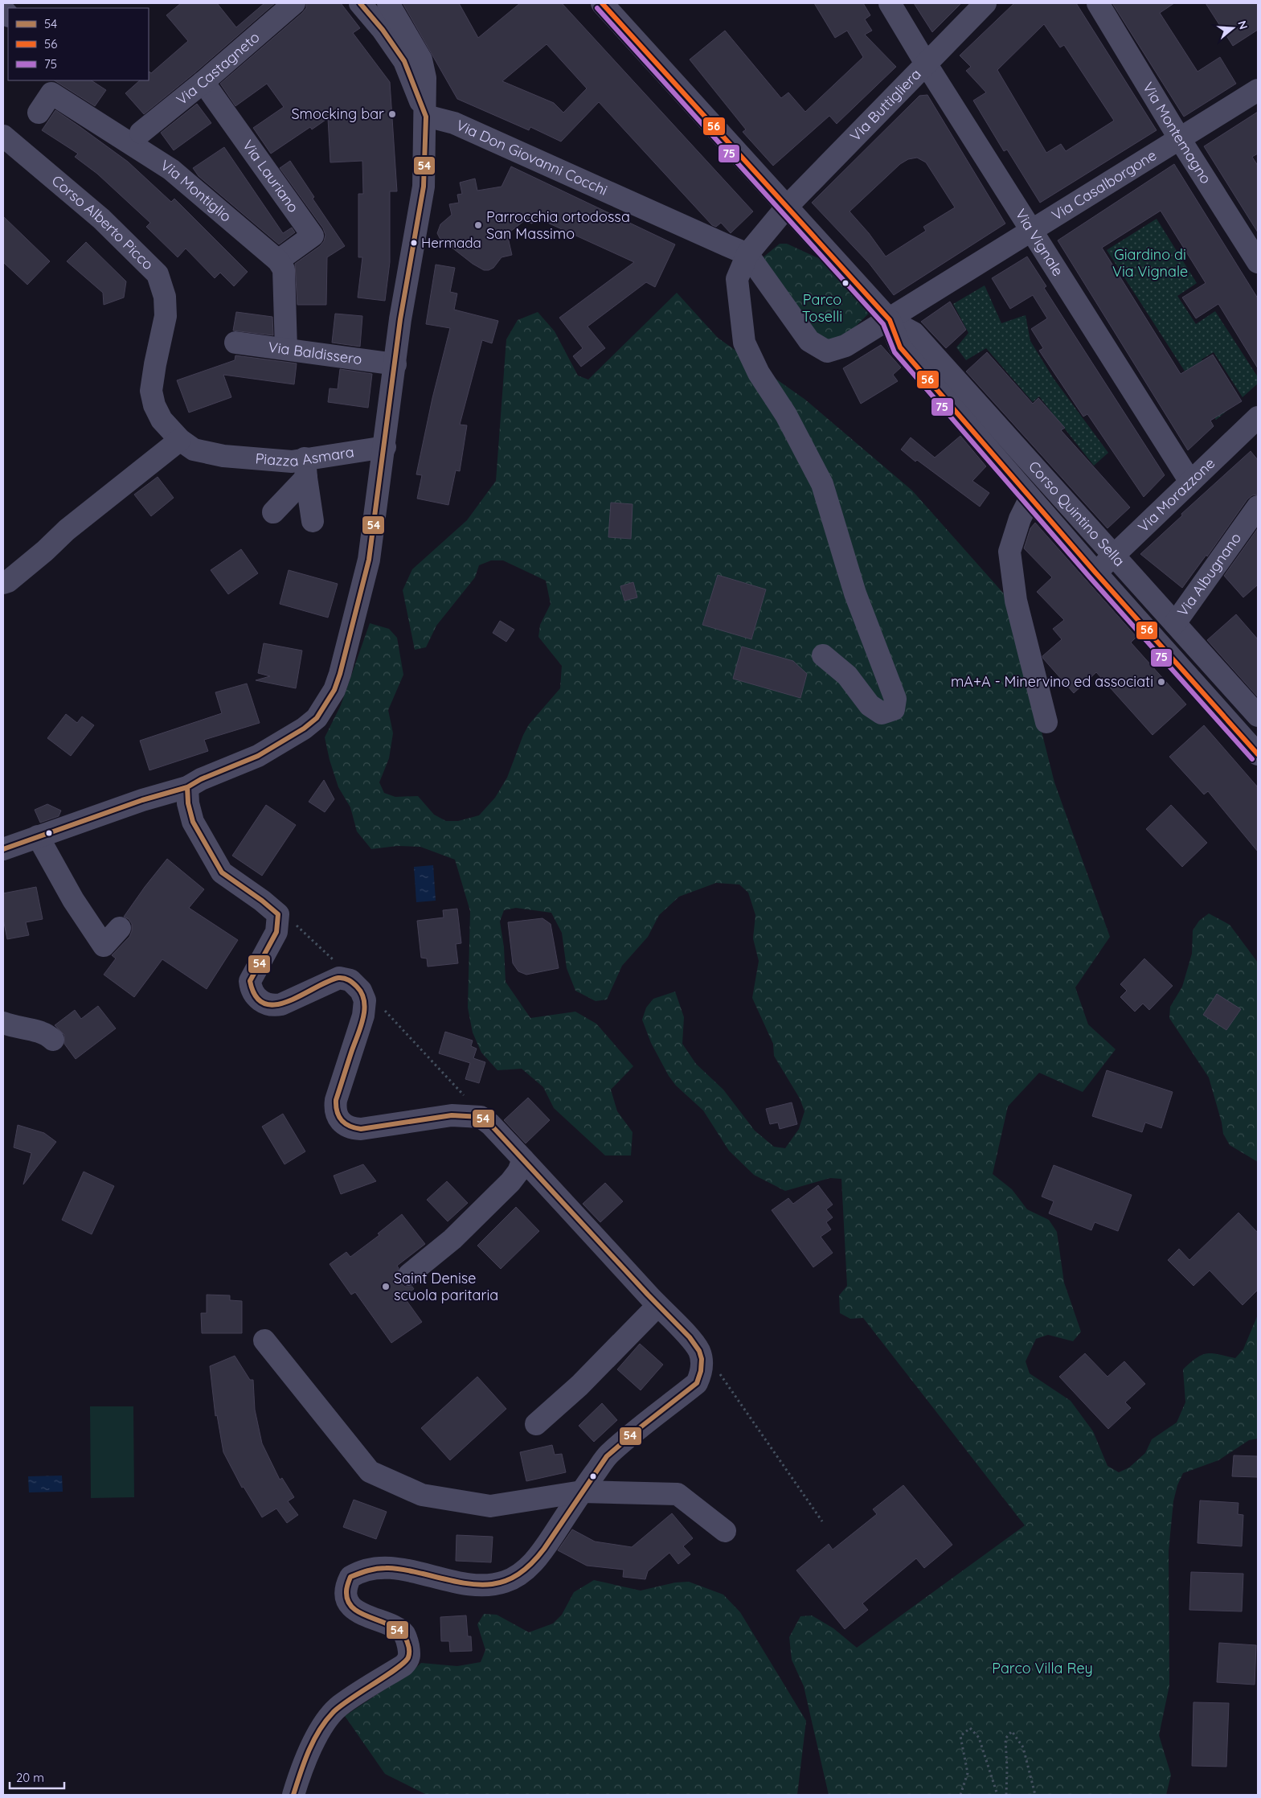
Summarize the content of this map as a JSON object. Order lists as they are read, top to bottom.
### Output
{
  "streets": {
    "street": [
      "Via Castagneto",
      "Via Buttigliera",
      "Via Montemagno",
      "Via Don Giovanni Cocchi",
      "Via Lauriano",
      "Via Casalborgone",
      "Via Montiglio",
      "Corso Alberto Picco",
      "Via Vignale",
      "Via Baldissero",
      "Piazza Asmara",
      "Via Morazzone",
      "Corso Quintino Sella",
      "Via Albugnano"
    ]
  },
  "crossings": [
    ["Via Castagneto", "Via Lauriano"],
    ["Via Buttigliera", "Via Don Giovanni Cocchi"],
    ["Via Buttigliera", "Via Casalborgone"],
    ["Via Buttigliera", "Via Vignale"],
    ["Via Buttigliera", "Corso Quintino Sella"],
    ["Via Montemagno", "Via Casalborgone"],
    ["Via Don Giovanni Cocchi", "Via Casalborgone"],
    ["Via Lauriano", "Via Montiglio"],
    ["Via Casalborgone", "Via Vignale"],
    ["Via Casalborgone", "Corso Quintino Sella"],
    ["Corso Alberto Picco", "Piazza Asmara"],
    ["Via Vignale", "Via Morazzone"],
    ["Via Morazzone", "Corso Quintino Sella"],
    ["Corso Quintino Sella", "Via Albugnano"]
  ],
  "parks": ["Giardino di Via Vignale", "Parco Toselli", "Parco Villa Rey"],
  "places": [
    "Smocking bar",
    "Parrocchia ortodossa San Massimo",
    "Hermada",
    "mA+A - Minervino ed associati",
    "Saint Denise scuola paritaria"
  ],
  "lines": ["transit line 54", "transit line 56", "transit line 75"],
  "legend": ["54", "56", "75"],
  "scale_bar": "20 m",
  "north": "right"
}
